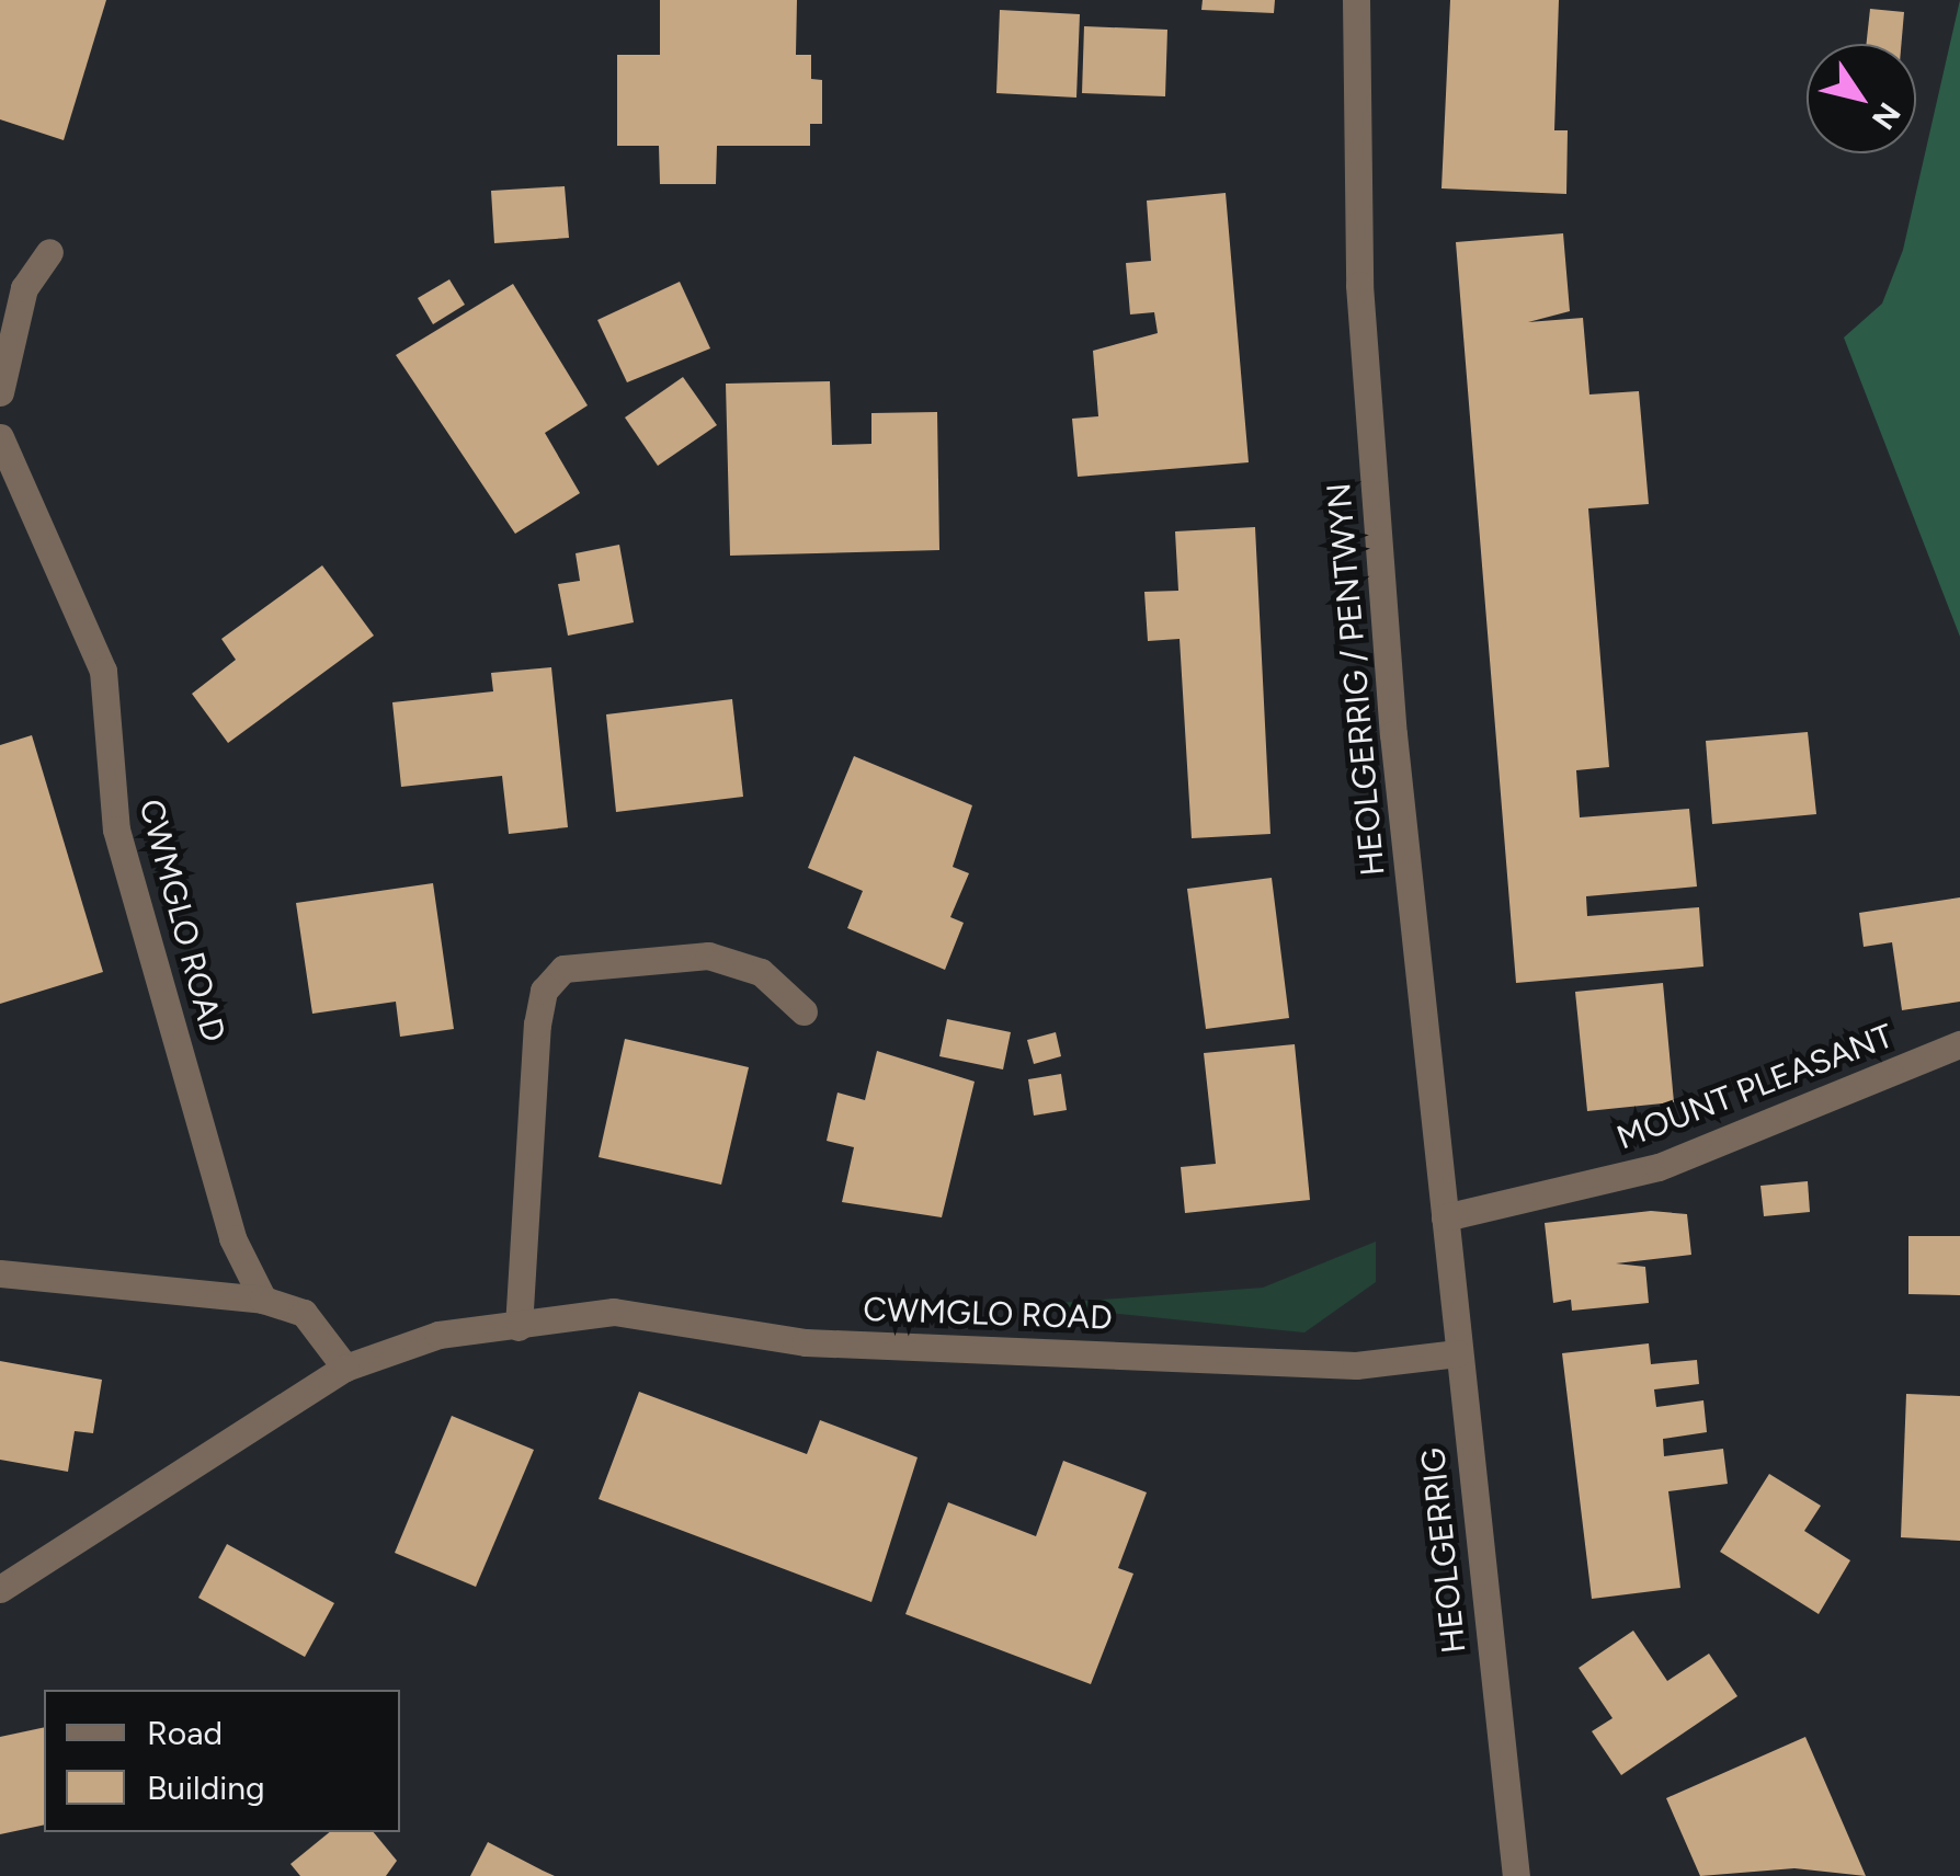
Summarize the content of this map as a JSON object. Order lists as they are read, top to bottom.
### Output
{
  "streets": {
    "street": [
      "HEOLGERRIG / PENTWYN",
      "CWMGLO ROAD",
      "MOUNT PLEASANT",
      "HEOLGERRIG"
    ]
  },
  "crossings": [
    ["HEOLGERRIG / PENTWYN", "MOUNT PLEASANT"],
    ["HEOLGERRIG / PENTWYN", "HEOLGERRIG"],
    ["CWMGLO ROAD", "HEOLGERRIG"],
    ["MOUNT PLEASANT", "HEOLGERRIG"]
  ],
  "legend": ["Road", "Building"],
  "north": "bottom right"
}
